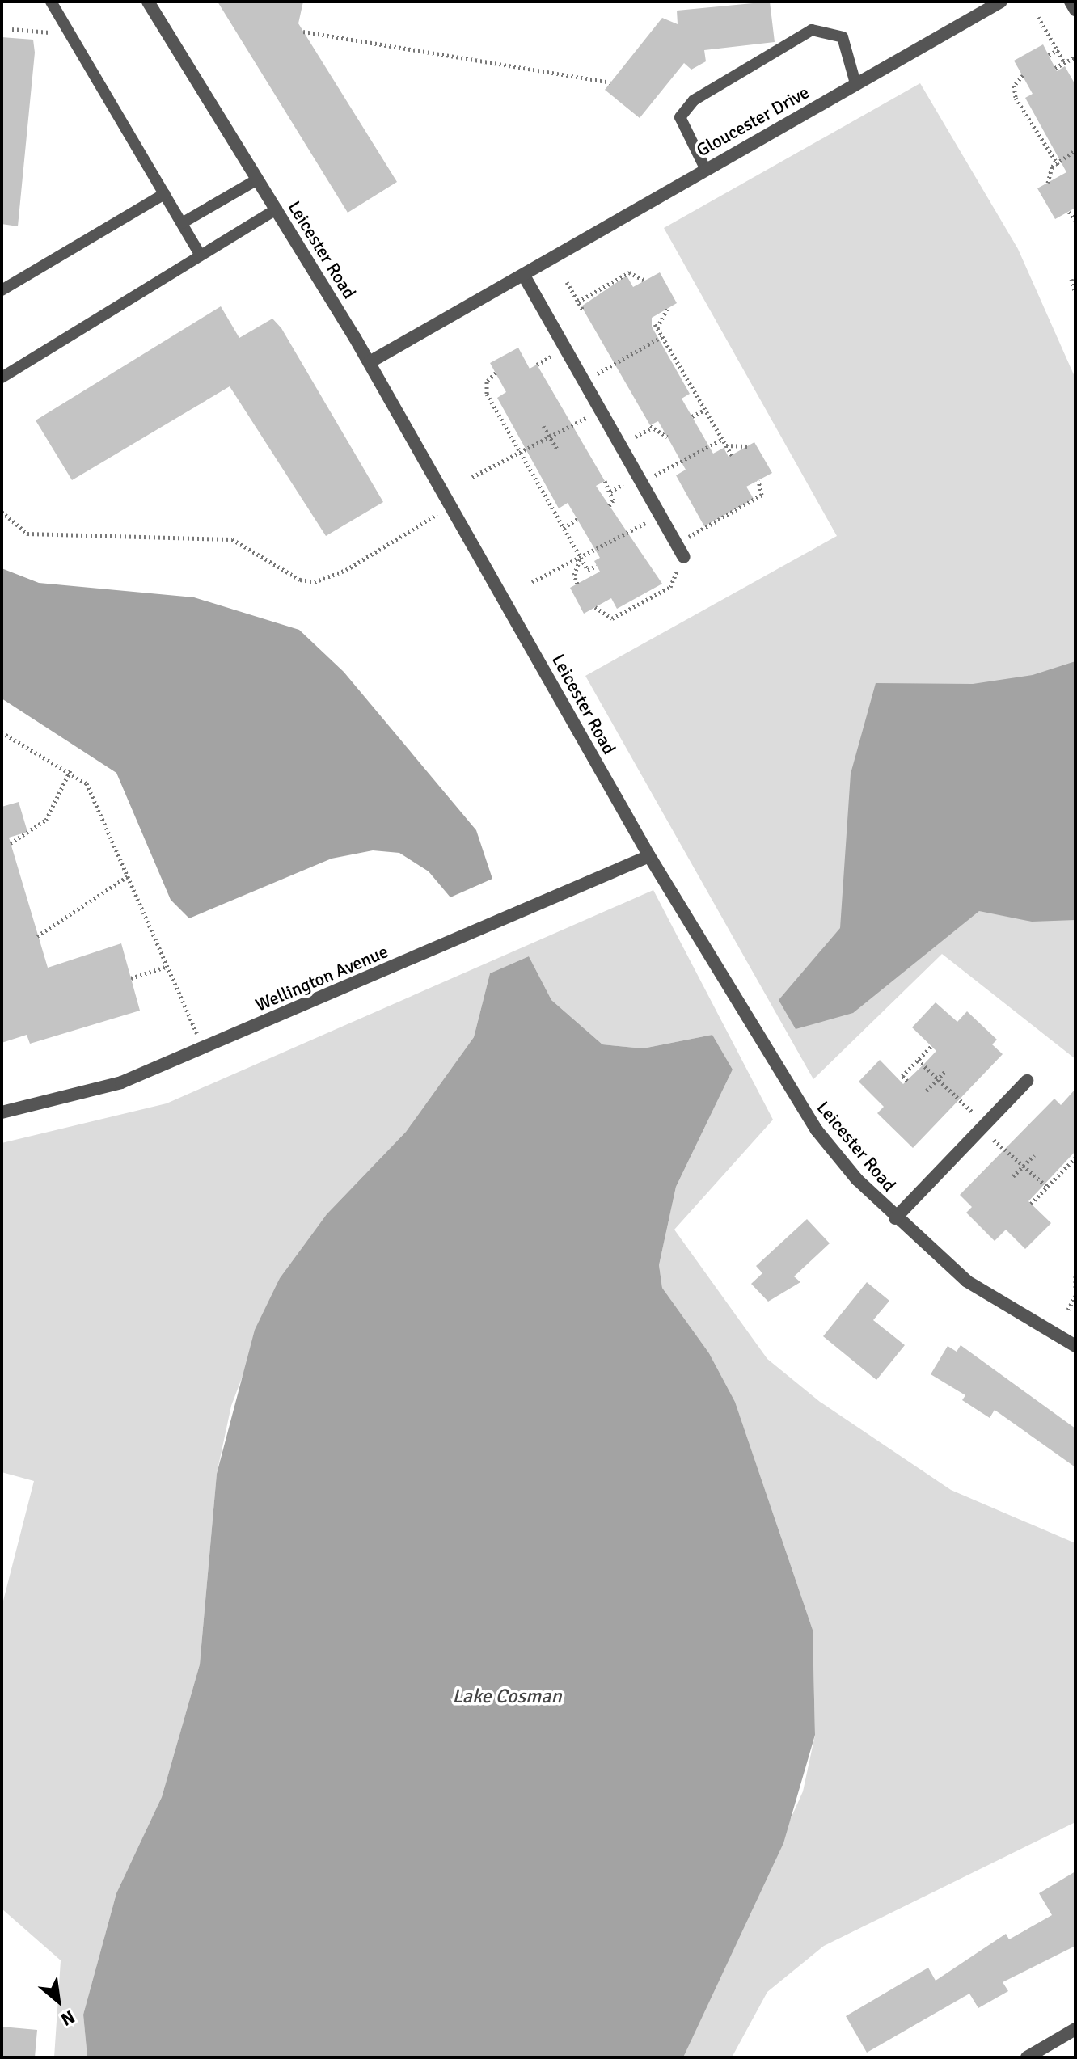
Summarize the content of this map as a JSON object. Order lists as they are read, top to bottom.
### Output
{
  "streets": {
    "street": ["Gloucester Drive", "Leicester Road", "Wellington Avenue"]
  },
  "crossings": [
    ["Gloucester Drive", "Leicester Road"],
    ["Leicester Road", "Wellington Avenue"]
  ],
  "water": ["Lake Cosman"],
  "north": "bottom right"
}
